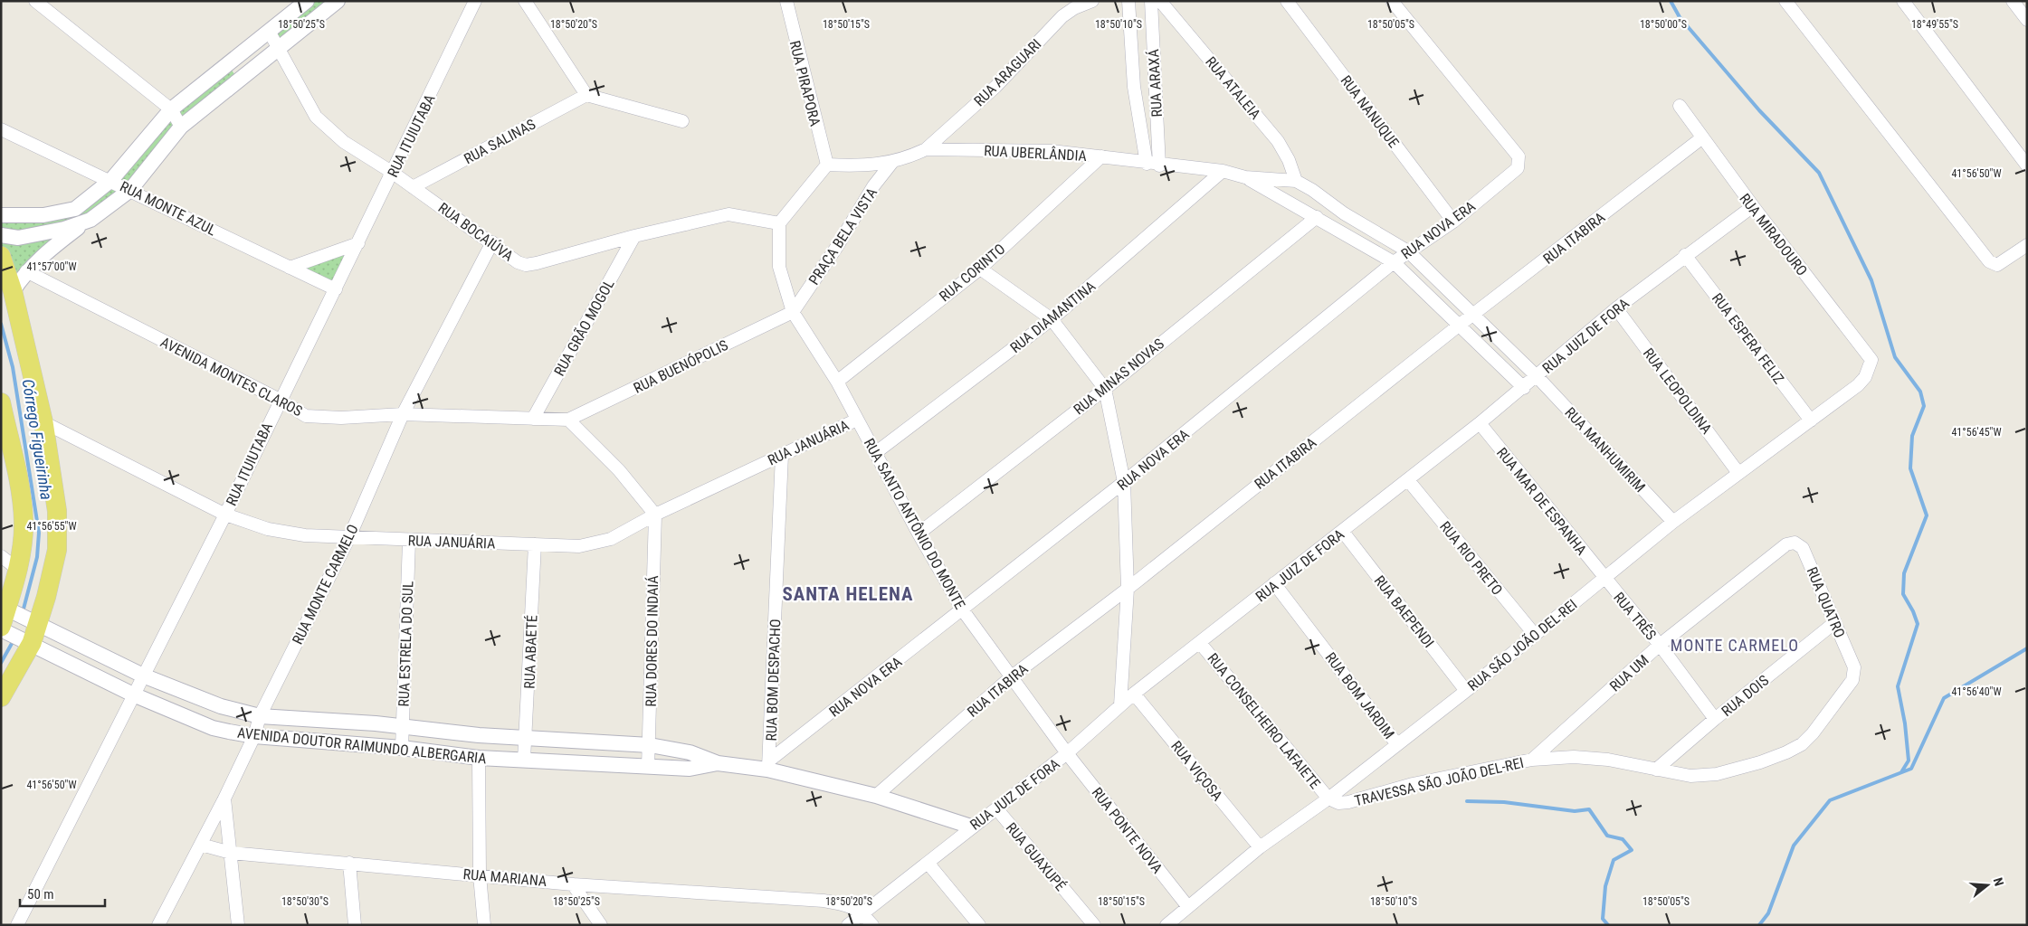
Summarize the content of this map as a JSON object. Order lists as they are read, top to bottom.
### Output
{
  "streets": {
    "street": [
      "RUA ARAGUARI",
      "RUA PIRAPORA",
      "RUA ARAXÁ",
      "RUA ATALEIA",
      "RUA NANUQUE",
      "RUA ITUIUTABA",
      "RUA SALINAS",
      "RUA UBERLÂNDIA",
      "RUA MONTE AZUL",
      "RUA NOVA ERA",
      "RUA BOCAIÚVA",
      "RUA MIRADOURO",
      "PRAÇA BELA VISTA",
      "RUA ITABIRA",
      "RUA CORINTO",
      "RUA DIAMANTINA",
      "RUA GRÃO MOGOL",
      "RUA JUIZ DE FORA",
      "RUA ESPERA FELIZ",
      "RUA BUENÓPOLIS",
      "AVENIDA MONTES CLAROS",
      "RUA MINAS NOVAS",
      "RUA LEOPOLDINA",
      "RUA JANUÁRIA",
      "RUA MANHUMIRIM",
      "RUA MAR DE ESPANHA",
      "RUA SANTO ANTÔNIO DO MONTE",
      "RUA RIO PRETO",
      "RUA MONTE CARMELO",
      "RUA QUATRO",
      "RUA BAEPENDI",
      "RUA TRÊS",
      "RUA DORES DO INDAIÁ",
      "RUA ESTRELA DO SUL",
      "RUA SÃO JOÃO DEL-REI",
      "RUA ABAETÉ",
      "RUA UM",
      "RUA BOM DESPACHO",
      "RUA BOM JARDIM",
      "RUA DOIS",
      "RUA CONSELHEIRO LAFAIETE",
      "AVENIDA DOUTOR RAIMUNDO ALBERGARIA",
      "RUA VIÇOSA",
      "TRAVESSA SÃO JOÃO DEL-REI",
      "RUA PONTE NOVA",
      "RUA GUAXUPÉ",
      "RUA MARIANA"
    ]
  },
  "crossings": [
    ["RUA ARAGUARI", "RUA UBERLÂNDIA"],
    ["RUA PIRAPORA", "RUA UBERLÂNDIA"],
    ["RUA ARAXÁ", "RUA UBERLÂNDIA"],
    ["RUA ATALEIA", "RUA UBERLÂNDIA"],
    ["RUA NANUQUE", "RUA NOVA ERA"],
    ["RUA ITUIUTABA", "RUA MONTE AZUL"],
    ["RUA ITUIUTABA", "RUA BOCAIÚVA"],
    ["RUA ITUIUTABA", "AVENIDA MONTES CLAROS"],
    ["RUA ITUIUTABA", "RUA JANUÁRIA"],
    ["RUA ITUIUTABA", "AVENIDA DOUTOR RAIMUNDO ALBERGARIA"],
    ["RUA SALINAS", "RUA BOCAIÚVA"],
    ["RUA UBERLÂNDIA", "RUA NOVA ERA"],
    ["RUA UBERLÂNDIA", "PRAÇA BELA VISTA"],
    ["RUA UBERLÂNDIA", "RUA ITABIRA"],
    ["RUA UBERLÂNDIA", "RUA CORINTO"],
    ["RUA UBERLÂNDIA", "RUA DIAMANTINA"],
    ["RUA UBERLÂNDIA", "RUA JUIZ DE FORA"],
    ["RUA UBERLÂNDIA", "RUA MINAS NOVAS"],
    ["RUA UBERLÂNDIA", "RUA MANHUMIRIM"],
    ["RUA NOVA ERA", "RUA SANTO ANTÔNIO DO MONTE"],
    ["RUA NOVA ERA", "RUA BOM DESPACHO"],
    ["RUA NOVA ERA", "AVENIDA DOUTOR RAIMUNDO ALBERGARIA"],
    ["RUA BOCAIÚVA", "RUA GRÃO MOGOL"],
    ["RUA BOCAIÚVA", "RUA SANTO ANTÔNIO DO MONTE"],
    ["RUA BOCAIÚVA", "RUA MONTE CARMELO"],
    ["RUA MIRADOURO", "RUA ITABIRA"],
    ["RUA MIRADOURO", "RUA JUIZ DE FORA"],
    ["RUA MIRADOURO", "RUA SÃO JOÃO DEL-REI"],
    ["PRAÇA BELA VISTA", "RUA BUENÓPOLIS"],
    ["PRAÇA BELA VISTA", "RUA SANTO ANTÔNIO DO MONTE"],
    ["RUA ITABIRA", "RUA SANTO ANTÔNIO DO MONTE"],
    ["RUA ITABIRA", "AVENIDA DOUTOR RAIMUNDO ALBERGARIA"],
    ["RUA CORINTO", "RUA SANTO ANTÔNIO DO MONTE"],
    ["RUA DIAMANTINA", "RUA SANTO ANTÔNIO DO MONTE"],
    ["RUA GRÃO MOGOL", "AVENIDA MONTES CLAROS"],
    ["RUA JUIZ DE FORA", "RUA ESPERA FELIZ"],
    ["RUA JUIZ DE FORA", "RUA LEOPOLDINA"],
    ["RUA JUIZ DE FORA", "RUA MANHUMIRIM"],
    ["RUA JUIZ DE FORA", "RUA MAR DE ESPANHA"],
    ["RUA JUIZ DE FORA", "RUA SANTO ANTÔNIO DO MONTE"],
    ["RUA JUIZ DE FORA", "RUA RIO PRETO"],
    ["RUA JUIZ DE FORA", "RUA BAEPENDI"],
    ["RUA JUIZ DE FORA", "RUA BOM JARDIM"],
    ["RUA JUIZ DE FORA", "RUA CONSELHEIRO LAFAIETE"],
    ["RUA JUIZ DE FORA", "AVENIDA DOUTOR RAIMUNDO ALBERGARIA"],
    ["RUA JUIZ DE FORA", "RUA VIÇOSA"],
    ["RUA JUIZ DE FORA", "RUA PONTE NOVA"],
    ["RUA JUIZ DE FORA", "RUA GUAXUPÉ"],
    ["RUA JUIZ DE FORA", "RUA MARIANA"],
    ["RUA ESPERA FELIZ", "RUA SÃO JOÃO DEL-REI"],
    ["RUA BUENÓPOLIS", "AVENIDA MONTES CLAROS"],
    ["RUA BUENÓPOLIS", "RUA SANTO ANTÔNIO DO MONTE"],
    ["AVENIDA MONTES CLAROS", "RUA MONTE CARMELO"],
    ["RUA MINAS NOVAS", "RUA SANTO ANTÔNIO DO MONTE"],
    ["RUA LEOPOLDINA", "RUA SÃO JOÃO DEL-REI"],
    ["RUA JANUÁRIA", "RUA SANTO ANTÔNIO DO MONTE"],
    ["RUA JANUÁRIA", "RUA MONTE CARMELO"],
    ["RUA JANUÁRIA", "RUA DORES DO INDAIÁ"],
    ["RUA JANUÁRIA", "RUA ESTRELA DO SUL"],
    ["RUA JANUÁRIA", "RUA ABAETÉ"],
    ["RUA JANUÁRIA", "RUA BOM DESPACHO"],
    ["RUA MANHUMIRIM", "RUA SÃO JOÃO DEL-REI"],
    ["RUA MAR DE ESPANHA", "RUA TRÊS"],
    ["RUA MAR DE ESPANHA", "RUA SÃO JOÃO DEL-REI"],
    ["RUA SANTO ANTÔNIO DO MONTE", "RUA PONTE NOVA"],
    ["RUA RIO PRETO", "RUA SÃO JOÃO DEL-REI"],
    ["RUA MONTE CARMELO", "AVENIDA DOUTOR RAIMUNDO ALBERGARIA"],
    ["RUA MONTE CARMELO", "RUA MARIANA"],
    ["RUA QUATRO", "RUA UM"],
    ["RUA QUATRO", "RUA DOIS"],
    ["RUA QUATRO", "TRAVESSA SÃO JOÃO DEL-REI"],
    ["RUA BAEPENDI", "RUA SÃO JOÃO DEL-REI"],
    ["RUA TRÊS", "RUA SÃO JOÃO DEL-REI"],
    ["RUA TRÊS", "RUA UM"],
    ["RUA TRÊS", "RUA DOIS"],
    ["RUA DORES DO INDAIÁ", "AVENIDA DOUTOR RAIMUNDO ALBERGARIA"],
    ["RUA ESTRELA DO SUL", "AVENIDA DOUTOR RAIMUNDO ALBERGARIA"],
    ["RUA SÃO JOÃO DEL-REI", "RUA BOM JARDIM"],
    ["RUA SÃO JOÃO DEL-REI", "RUA CONSELHEIRO LAFAIETE"],
    ["RUA SÃO JOÃO DEL-REI", "RUA VIÇOSA"],
    ["RUA SÃO JOÃO DEL-REI", "TRAVESSA SÃO JOÃO DEL-REI"],
    ["RUA SÃO JOÃO DEL-REI", "RUA PONTE NOVA"],
    ["RUA ABAETÉ", "AVENIDA DOUTOR RAIMUNDO ALBERGARIA"],
    ["RUA UM", "TRAVESSA SÃO JOÃO DEL-REI"],
    ["RUA BOM DESPACHO", "AVENIDA DOUTOR RAIMUNDO ALBERGARIA"],
    ["RUA DOIS", "TRAVESSA SÃO JOÃO DEL-REI"],
    ["RUA CONSELHEIRO LAFAIETE", "TRAVESSA SÃO JOÃO DEL-REI"]
  ],
  "districts": ["SANTA HELENA", "MONTE CARMELO"],
  "water": ["Córrego Figueirinha"],
  "scale_bar": "50 m",
  "north": "right",
  "coordinates": [
    "18°50'25\"S",
    "18°50'20\"S",
    "18°50'15\"S",
    "18°50'10\"S",
    "18°50'05\"S",
    "18°50'00\"S",
    "18°49'55\"S",
    "41°56'50\"W",
    "41°57'00\"W",
    "41°56'45\"W",
    "41°56'55\"W",
    "41°56'40\"W",
    "18°50'30\"S"
  ]
}
